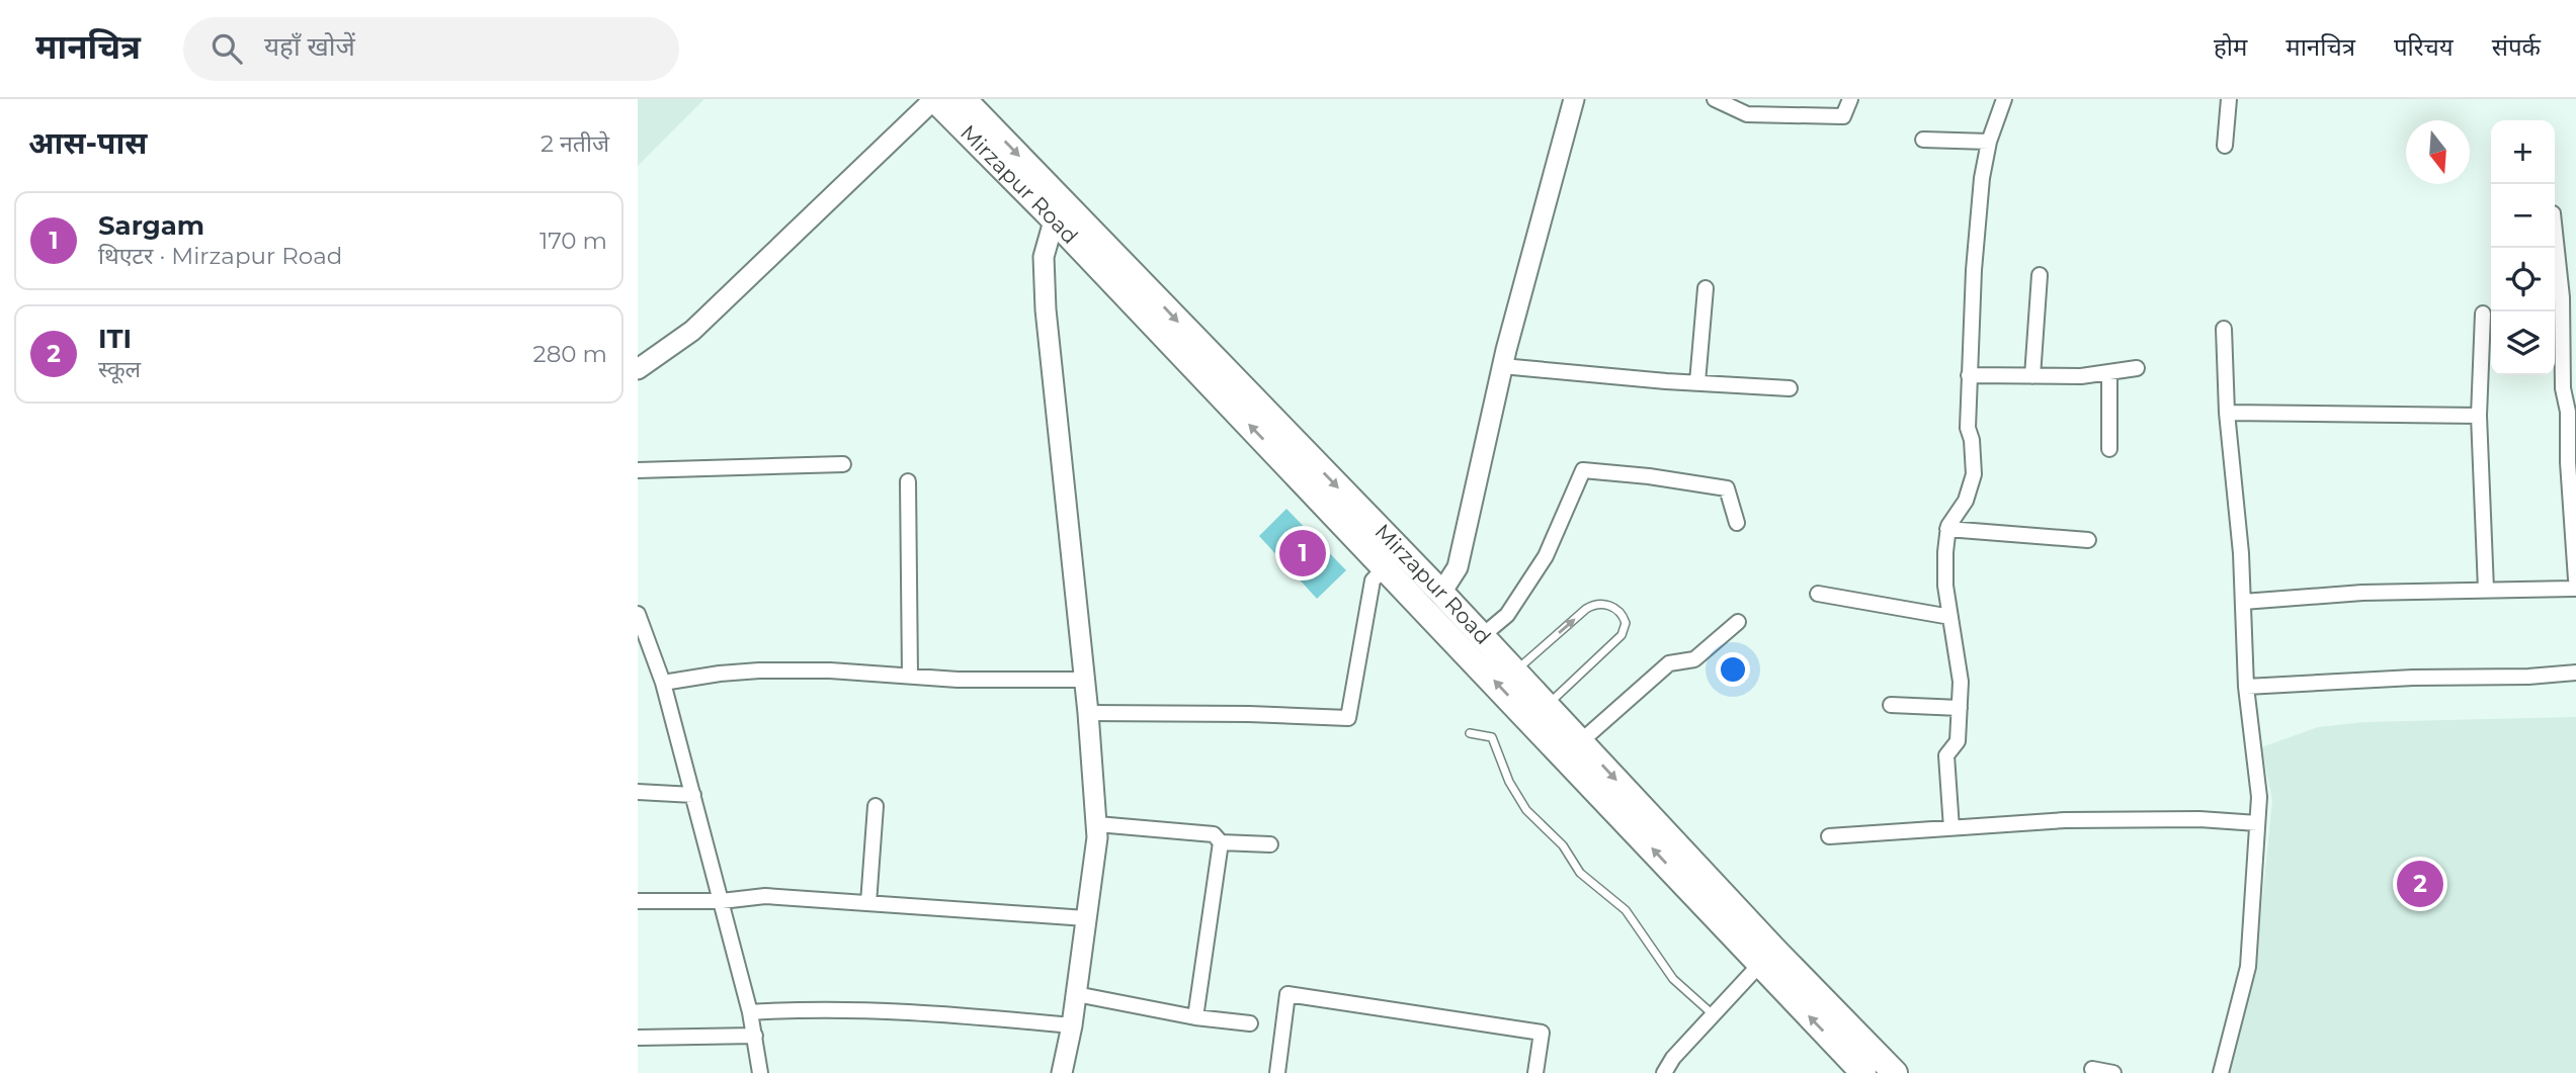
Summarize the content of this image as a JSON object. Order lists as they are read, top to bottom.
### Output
{
  "streets": {
    "highway": ["Mirzapur Road"]
  },
  "north": "bottom",
  "page": {
    "header": "मानचित्र",
    "search": "यहाँ खोजें",
    "nav": [
      "होम",
      "मानचित्र",
      "परिचय",
      "संपर्क"
    ],
    "heading": ["आस-पास", "2 नतीजे"],
    "map_buttons": ["+", "−"],
    "list": [
      {
        "mark": "1",
        "name": "Sargam",
        "note": "थिएटर · Mirzapur Road",
        "value": "170 m"
      },
      {
        "mark": "2",
        "name": "ITI",
        "note": "स्कूल",
        "value": "280 m"
      }
    ],
    "pins": ["1", "2"]
  }
}
